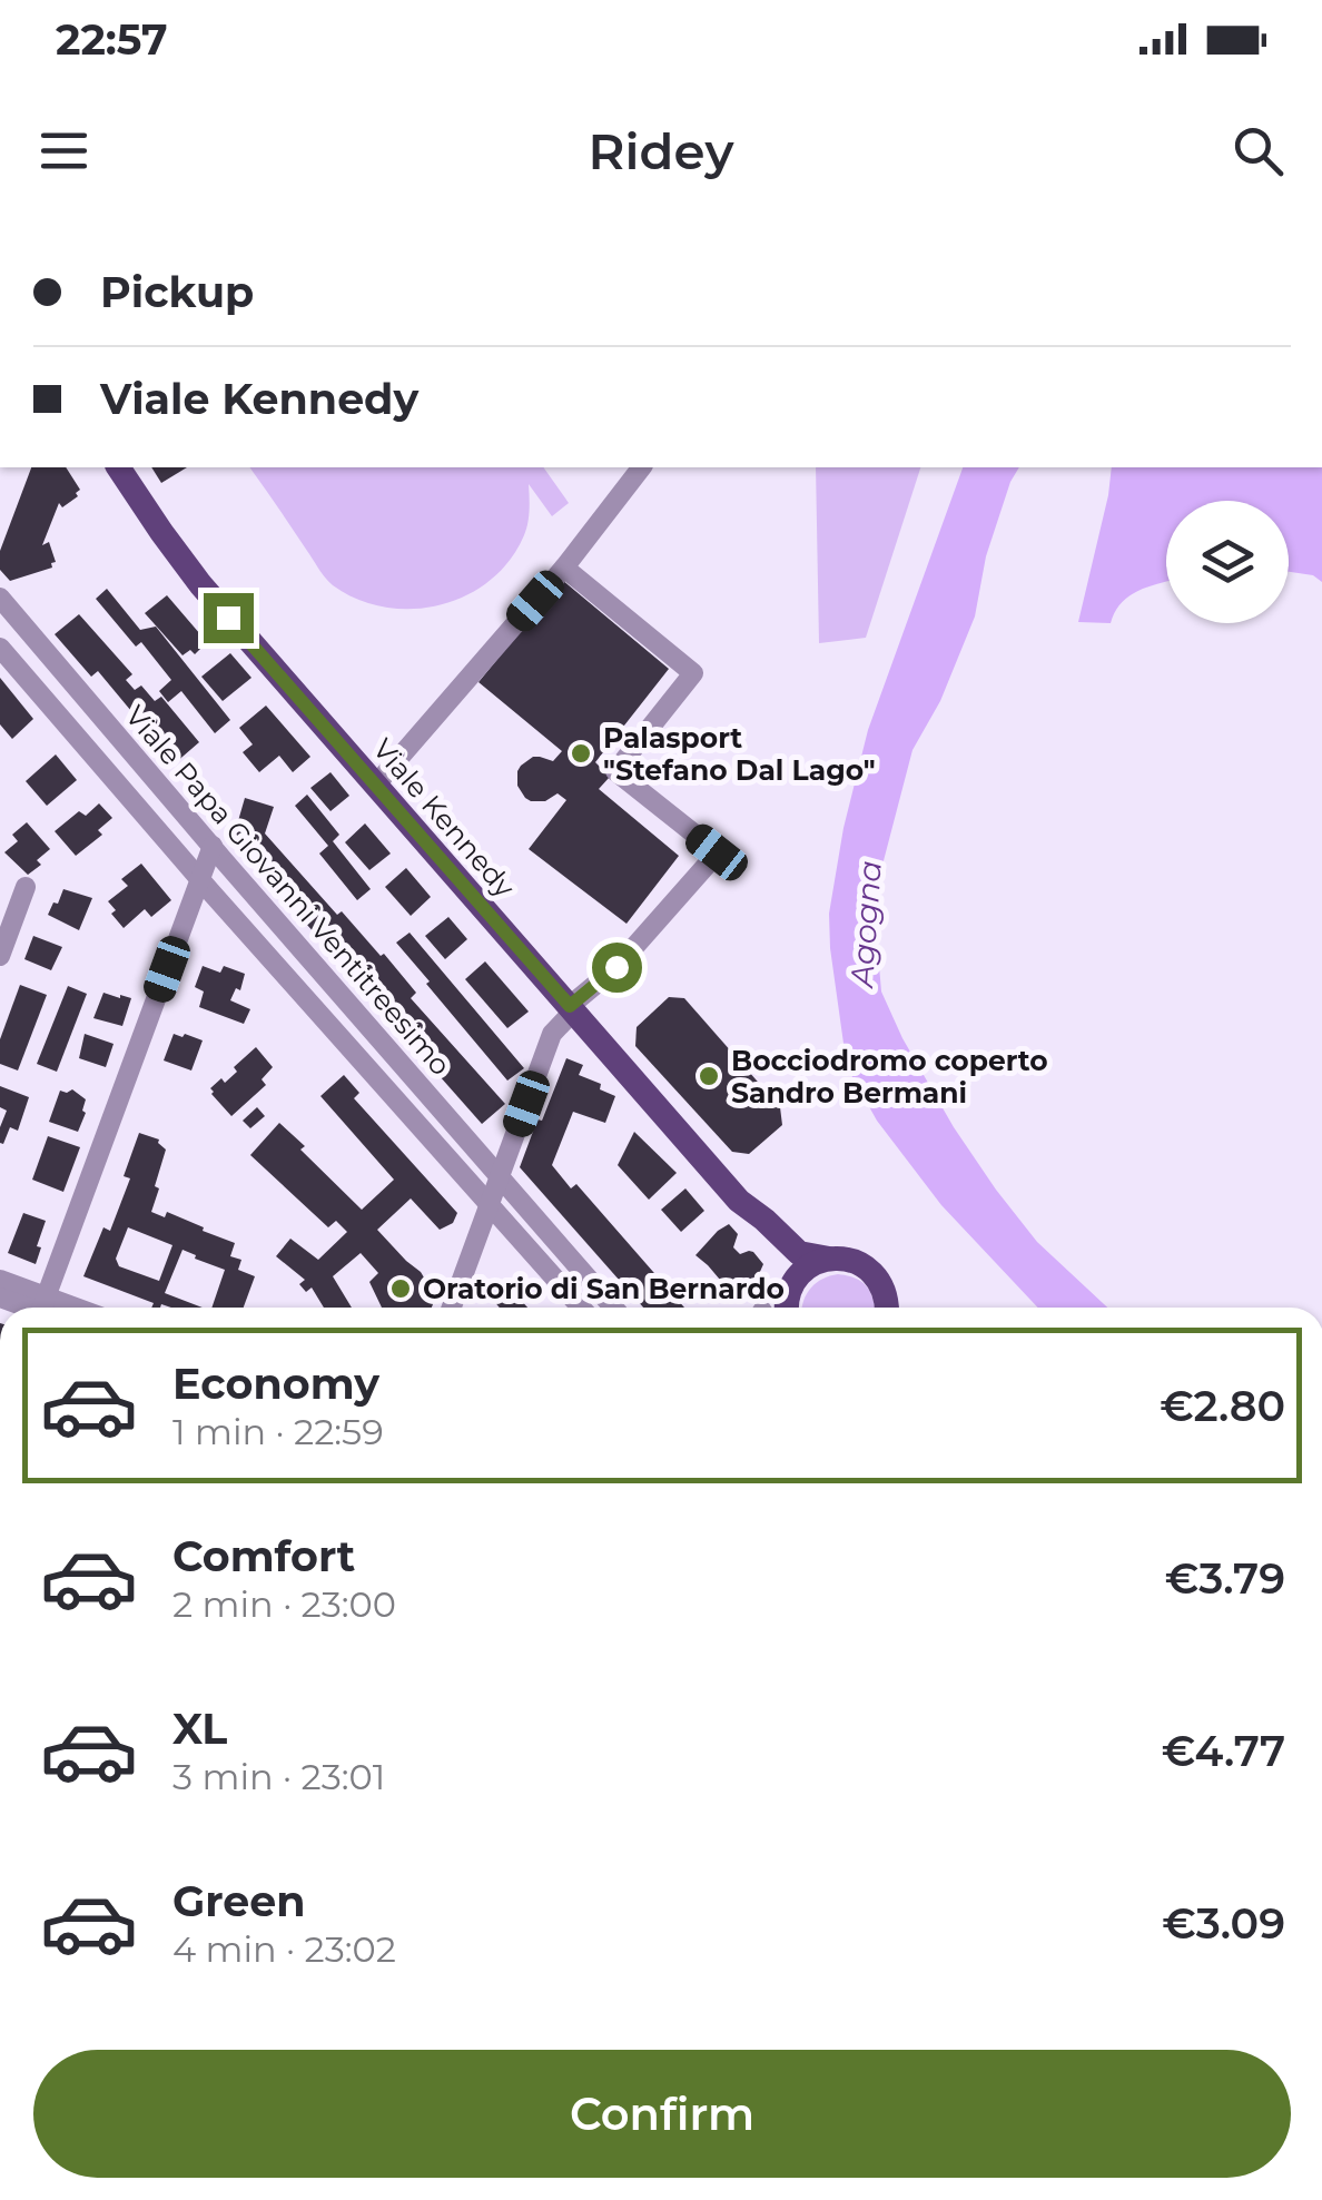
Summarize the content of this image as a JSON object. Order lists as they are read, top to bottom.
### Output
{
  "streets": {
    "main road": ["Viale Kennedy"],
    "street": ["Viale Papa Giovanni Ventitreesimo"]
  },
  "water": ["Agogna"],
  "places": ["Palasport \"Stefano Dal Lago\"", "Bocciodromo coperto Sandro Bermani", "Oratorio di San Bernardo"],
  "page": {
    "status": "22:57",
    "header": "Ridey",
    "banner": ["Pickup", "Viale Kennedy"],
    "list": [
      {
        "name": "Economy",
        "note": "1 min · 22:59",
        "value": "€2.80"
      },
      {
        "name": "Comfort",
        "note": "2 min · 23:00",
        "value": "€3.79"
      },
      {
        "name": "XL",
        "note": "3 min · 23:01",
        "value": "€4.77"
      },
      {
        "name": "Green",
        "note": "4 min · 23:02",
        "value": "€3.09"
      }
    ],
    "buttons": "Confirm"
  }
}
